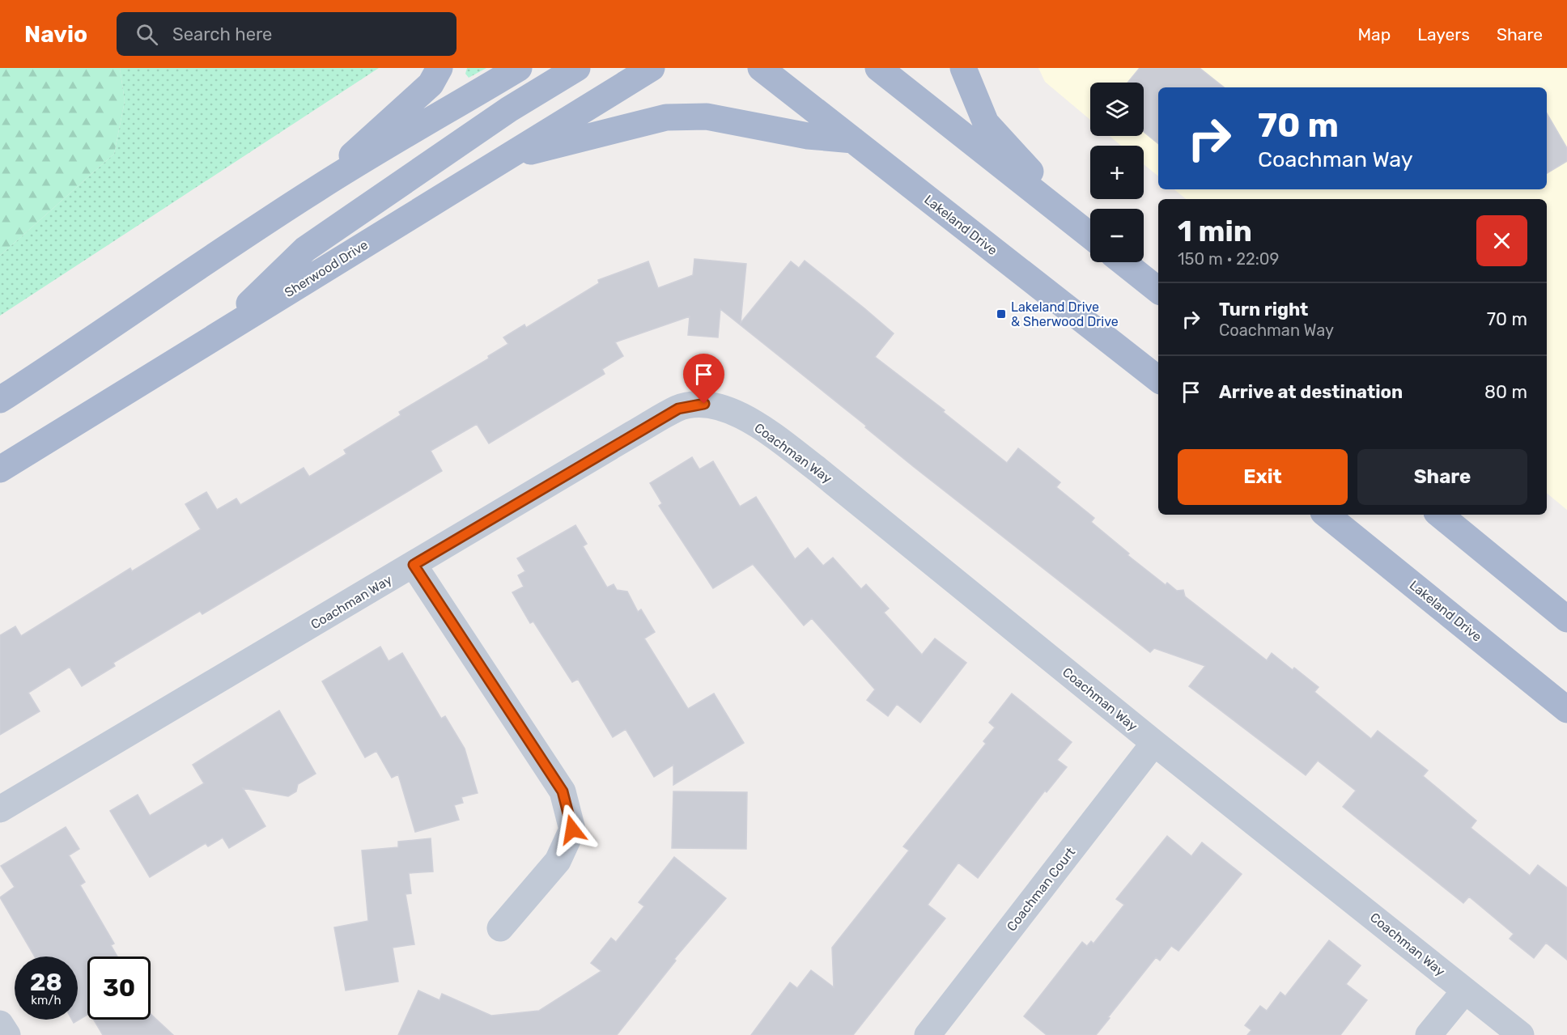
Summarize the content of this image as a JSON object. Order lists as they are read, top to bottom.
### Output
{
  "streets": {
    "main road": ["Lakeland Drive", "Sherwood Drive"],
    "street": ["Coachman Way", "Coachman Court"]
  },
  "crossings": [
    ["Coachman Way", "Coachman Court"]
  ],
  "places": {
    "transit": ["Lakeland Drive & Sherwood Drive"]
  },
  "page": {
    "header": "Navio",
    "search": "Search here",
    "nav": ["Map", "Layers", "Share"],
    "map_buttons": ["+", "−"],
    "turn": ["70 m", "Coachman Way"],
    "heading": ["1 min", "150 m · 22:09"],
    "list": [
      {
        "name": "Turn right",
        "note": "Coachman Way",
        "value": "70 m"
      },
      {
        "name": "Arrive at destination",
        "value": "80 m"
      }
    ],
    "buttons": ["Exit", "Share"],
    "speed": "28 km/h",
    "limit": "30"
  }
}
